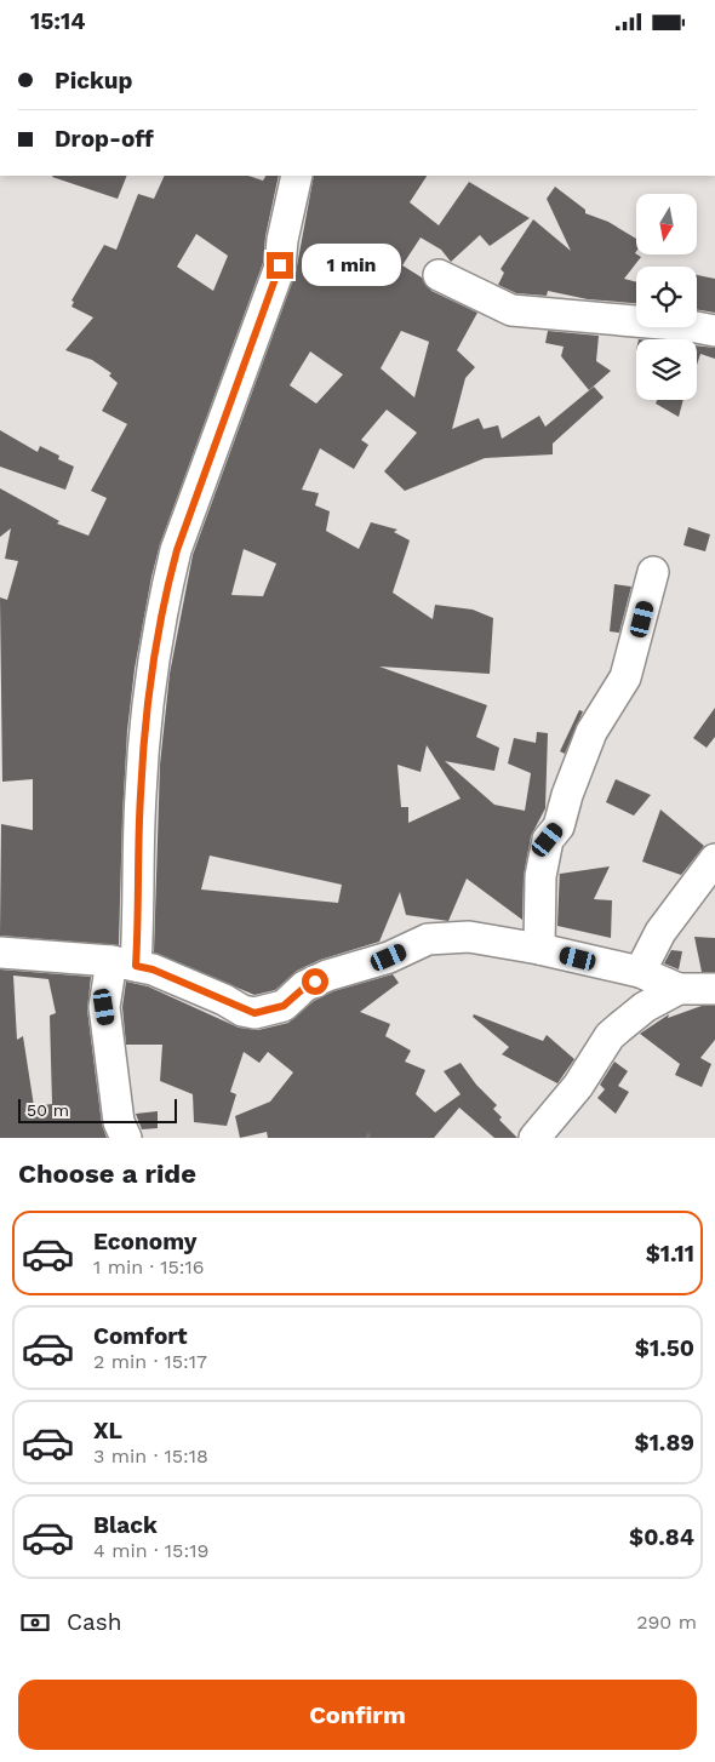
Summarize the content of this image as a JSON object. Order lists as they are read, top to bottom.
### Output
{
  "scale_bar": "50 m",
  "north": "bottom",
  "page": {
    "status": "15:14",
    "banner": ["Pickup", "Drop-off"],
    "bubble": "1 min",
    "scale": "50 m",
    "heading": "Choose a ride",
    "list": [
      {
        "name": "Economy",
        "note": "1 min · 15:16",
        "value": "$1.11"
      },
      {
        "name": "Comfort",
        "note": "2 min · 15:17",
        "value": "$1.50"
      },
      {
        "name": "XL",
        "note": "3 min · 15:18",
        "value": "$1.89"
      },
      {
        "name": "Black",
        "note": "4 min · 15:19",
        "value": "$0.84"
      }
    ],
    "pay": ["Cash", "290 m"],
    "buttons": "Confirm"
  }
}
